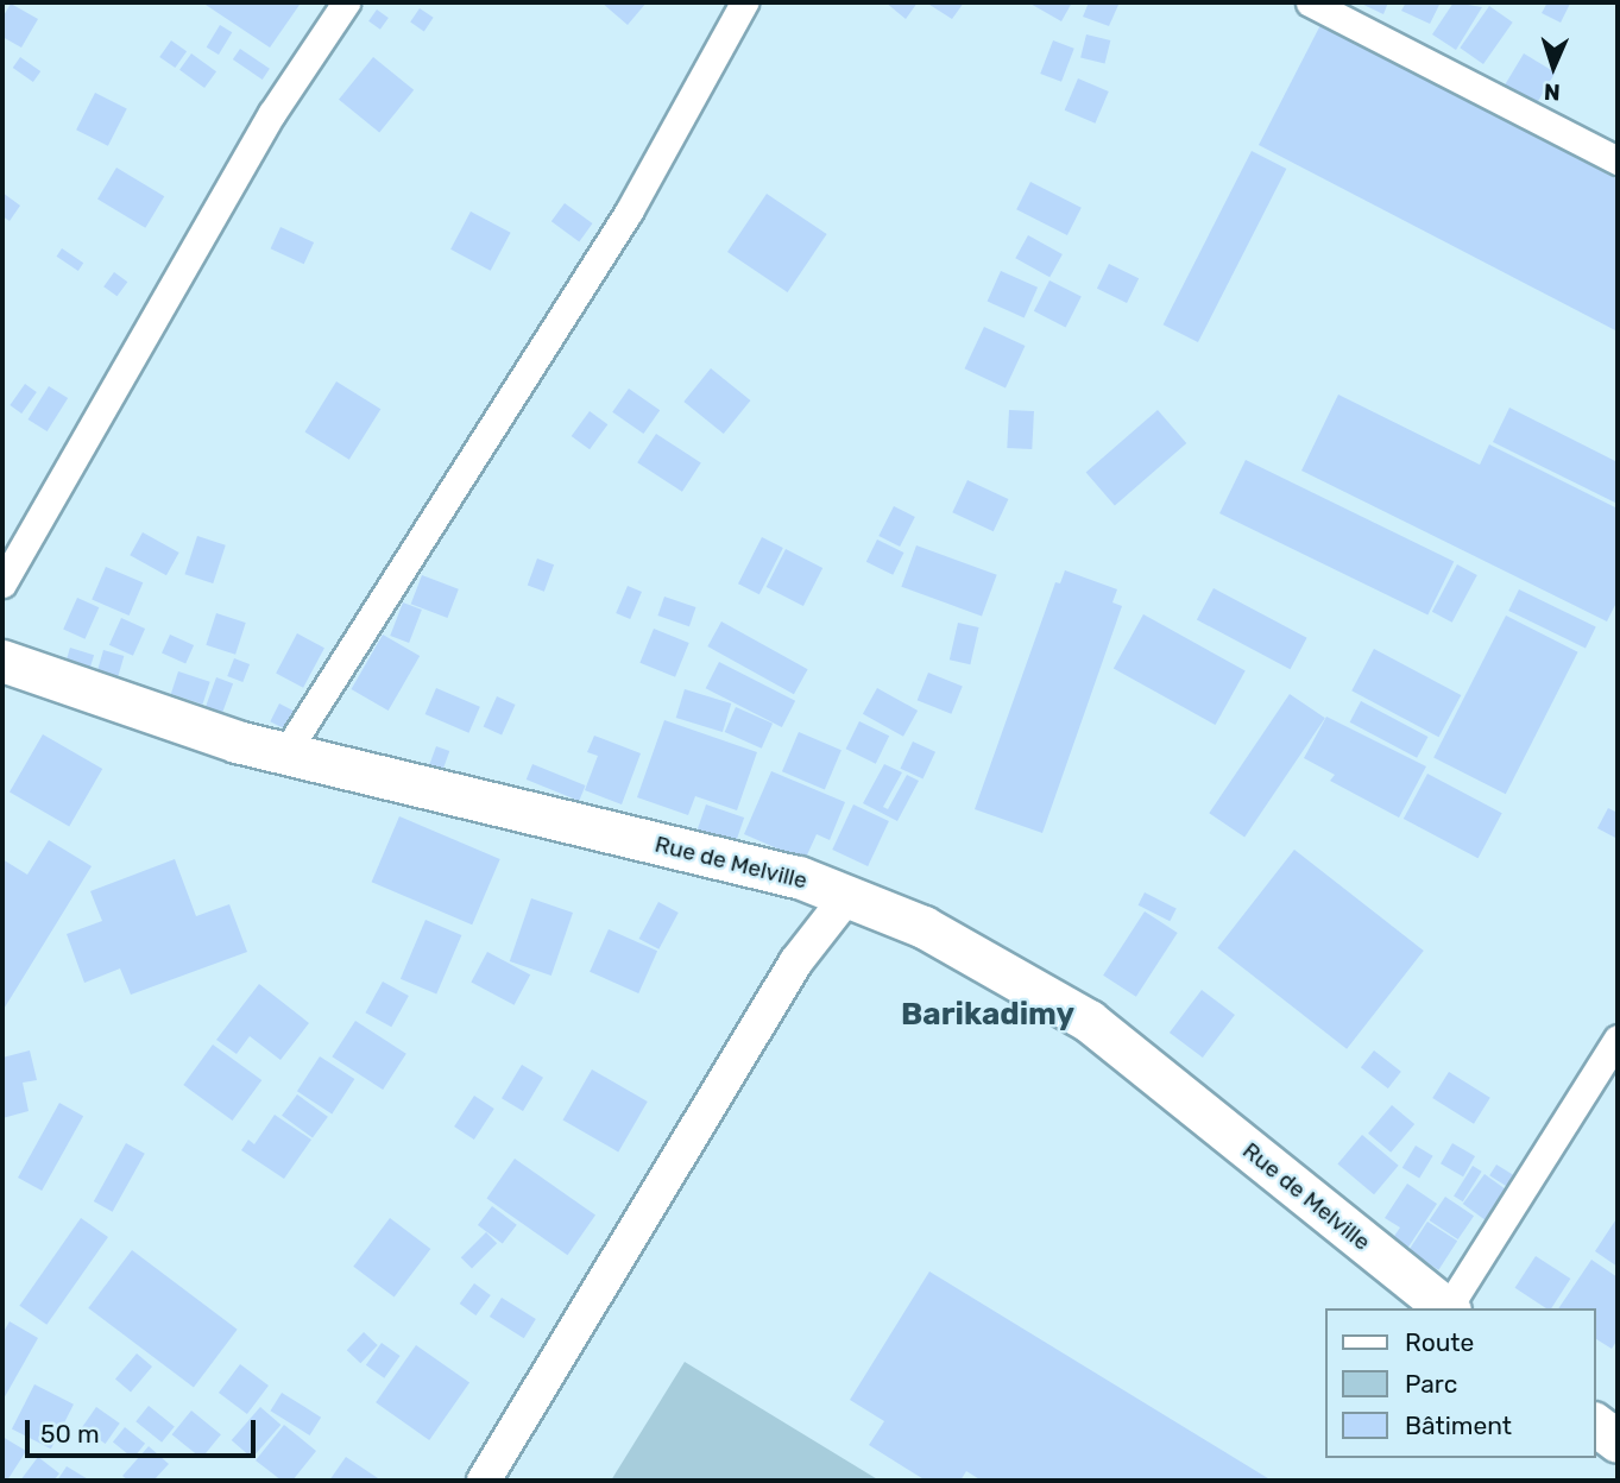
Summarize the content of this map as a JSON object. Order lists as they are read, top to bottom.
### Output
{
  "streets": {
    "main road": ["Rue de Melville"]
  },
  "districts": ["Barikadimy"],
  "legend": ["Route", "Parc", "Bâtiment"],
  "scale_bar": "50 m",
  "north": "bottom"
}
